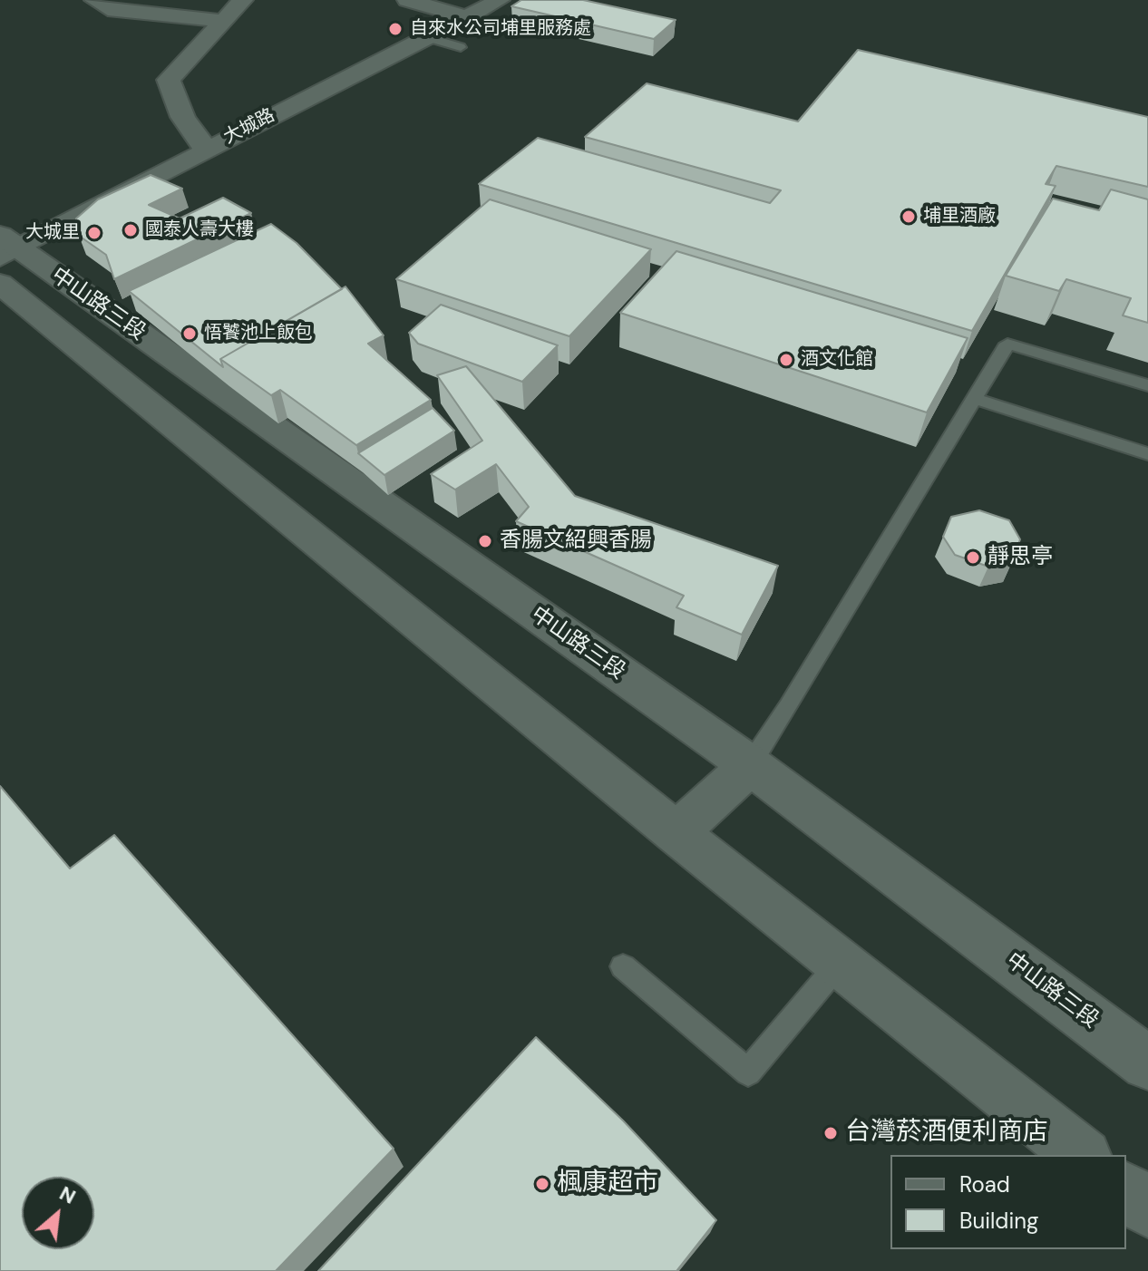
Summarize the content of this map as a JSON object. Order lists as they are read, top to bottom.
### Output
{
  "streets": {
    "street": ["大城路", "中山路三段"]
  },
  "crossings": [
    ["大城路", "中山路三段"]
  ],
  "places": [
    "自來水公司埔里服務處",
    "埔里酒廠",
    "國泰人壽大樓",
    "大城里",
    "悟饕池上飯包",
    "酒文化館",
    "香腸文紹興香腸",
    "靜思亭",
    "台灣菸酒便利商店",
    "楓康超市"
  ],
  "legend": ["Road", "Building"],
  "north": "top right"
}
